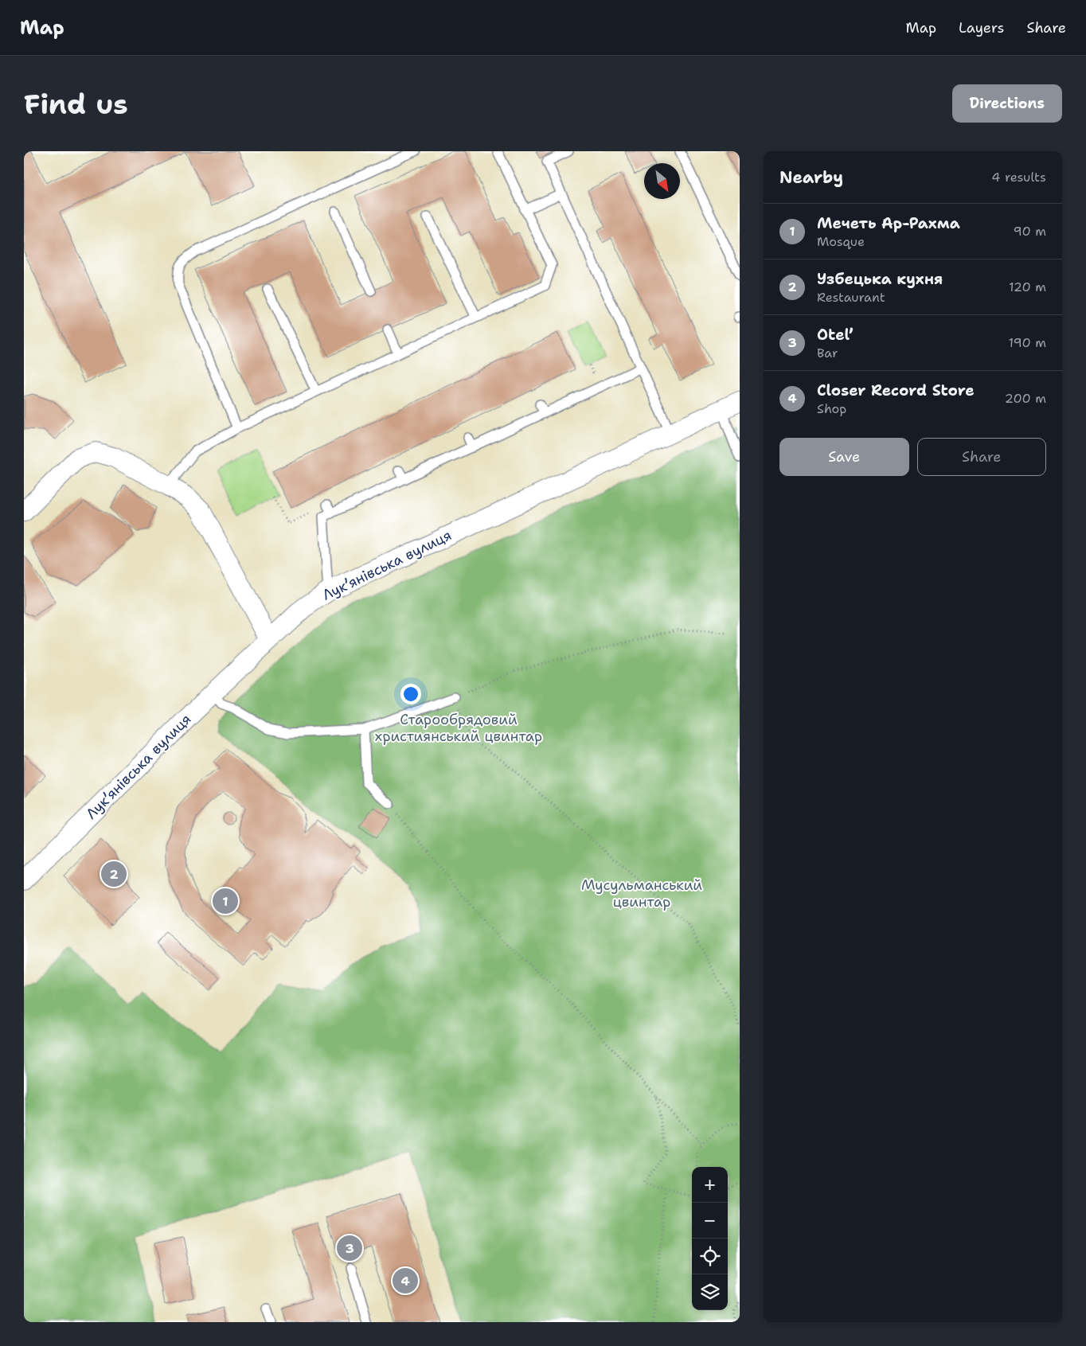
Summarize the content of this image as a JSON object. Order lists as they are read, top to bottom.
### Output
{
  "streets": {
    "street": ["Лукʼянівська вулиця"]
  },
  "parks": ["Старообрядовий християнський цвинтар", "Мусульманський цвинтар"],
  "north": "bottom right",
  "page": {
    "header": "Map",
    "nav": ["Map", "Layers", "Share"],
    "buttons": [
      "Directions",
      ["Save", "Share"]
    ],
    "title": "Find us",
    "heading": ["Nearby", "4 results"],
    "list": [
      {
        "mark": "1",
        "name": "Мечеть Ар-Рахма",
        "note": "Mosque",
        "value": "90 m"
      },
      {
        "mark": "2",
        "name": "Узбецька кухня",
        "note": "Restaurant",
        "value": "120 m"
      },
      {
        "mark": "3",
        "name": "Otel’",
        "note": "Bar",
        "value": "190 m"
      },
      {
        "mark": "4",
        "name": "Closer Record Store",
        "note": "Shop",
        "value": "200 m"
      }
    ],
    "pins": [
      "2",
      "1",
      "3",
      "4"
    ],
    "map_buttons": ["+", "−"]
  }
}
